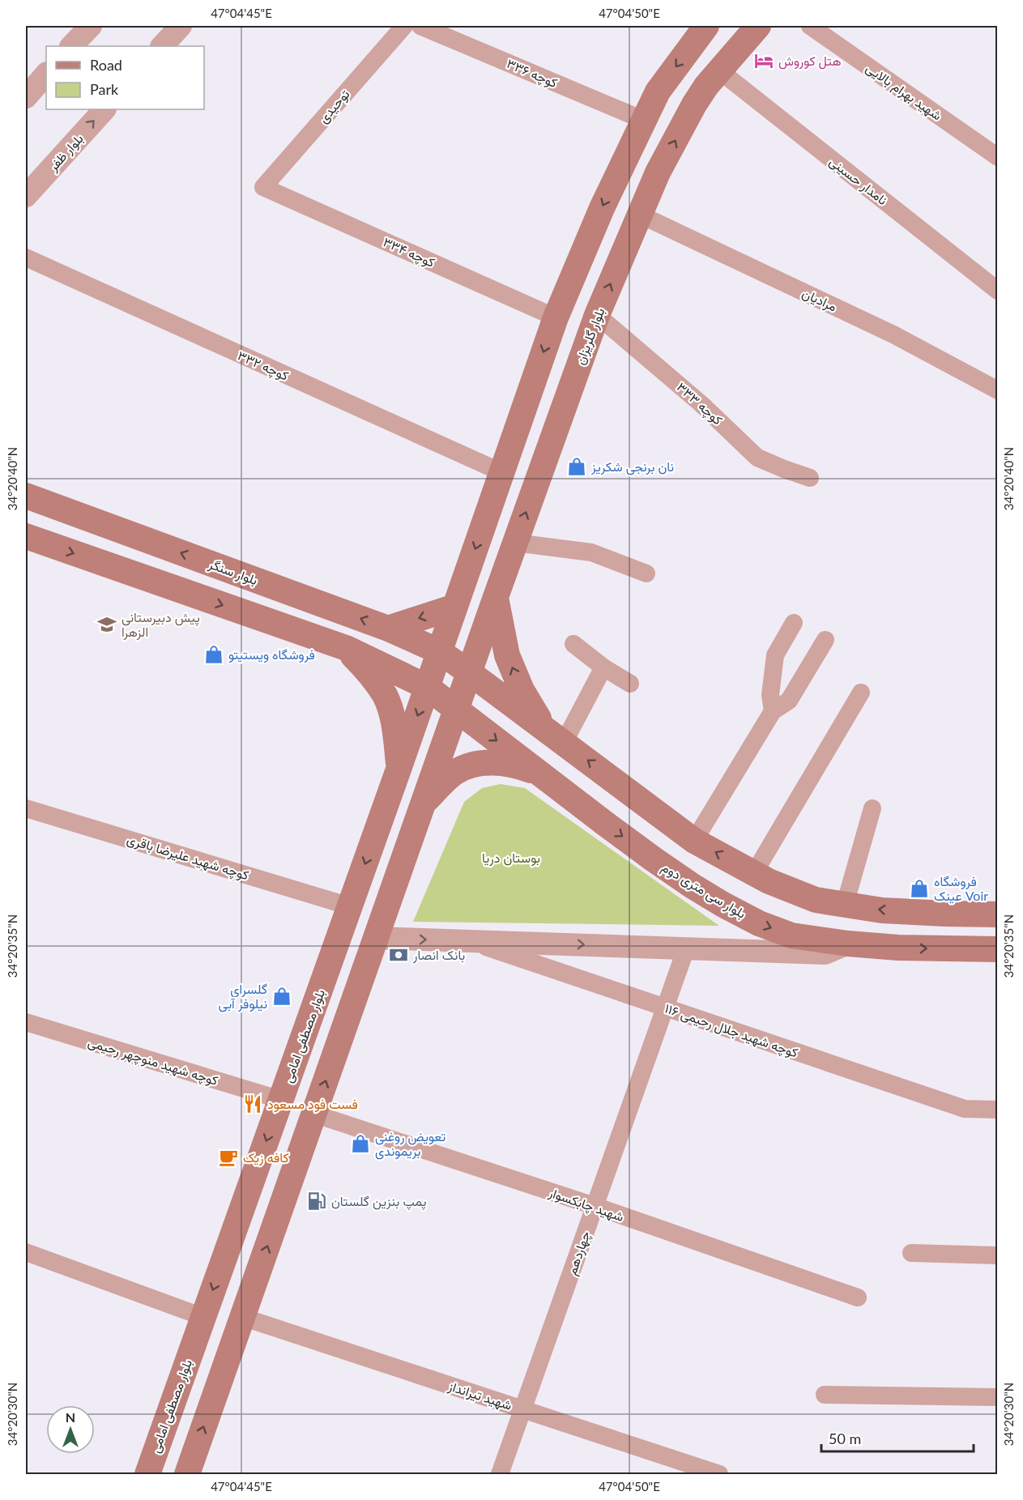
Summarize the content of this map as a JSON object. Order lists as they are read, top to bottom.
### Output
{
  "streets": {
    "main road": [
      "بلوار گلریزان",
      "بلوار سنگر",
      "بلوار سی متری دوم",
      "بلوار مصطفی امامی"
    ],
    "street": [
      "کوچه ۳۳۶",
      "شهید بهرام بالایی",
      "توحیدی",
      "بلوار ظفر",
      "نامدار حسینی",
      "کوچه ۳۳۴",
      "مرادیان",
      "کوچه ۳۳۲",
      "کوچه ۳۳۳",
      "کوچه شهید علیرضا باقری",
      "کوچه شهید جلال رحیمی ۱۱۶",
      "کوچه شهید منوچهر رحیمی",
      "شهید چابکسوار",
      "چهاردهم",
      "شهید تیرانداز"
    ]
  },
  "crossings": [
    ["توحیدی", "کوچه ۳۳۴"],
    ["نامدار حسینی", "بلوار گلریزان"],
    ["مرادیان", "بلوار گلریزان"],
    ["بلوار گلریزان", "کوچه ۳۳۳"],
    ["بلوار گلریزان", "بلوار سنگر"],
    ["بلوار سنگر", "بلوار مصطفی امامی"],
    ["کوچه شهید علیرضا باقری", "بلوار مصطفی امامی"],
    ["بلوار سی متری دوم", "بلوار مصطفی امامی"],
    ["کوچه شهید جلال رحیمی ۱۱۶", "چهاردهم"],
    ["بلوار مصطفی امامی", "کوچه شهید منوچهر رحیمی"],
    ["شهید چابکسوار", "چهاردهم"],
    ["چهاردهم", "شهید تیرانداز"]
  ],
  "one_way": ["بلوار ظفر"],
  "parks": ["بوستان دریا"],
  "places": {
    "hotel": ["هتل کوروش"],
    "shop": [
      "نان برنجی شکریز",
      "فروشگاه ویستیتو",
      "فروشگاه عینک Voir",
      "گلسرای نیلوفر آبی",
      "تعویض روغنی بریموندی"
    ],
    "school or university": ["پیش دبیرستانی الزهرا"],
    "bank": ["بانک انصار"],
    "restaurant": ["فست فود مسعود"],
    "cafe": ["کافه زیک"],
    "fuel station": ["پمپ بنزین گلستان"]
  },
  "legend": ["Road", "Park"],
  "scale_bar": "50 m",
  "north": "top",
  "coordinates": [
    "47°04'45\"E",
    "47°04'50\"E",
    "34°20'40\"N",
    "34°20'35\"N",
    "34°20'30\"N"
  ]
}
